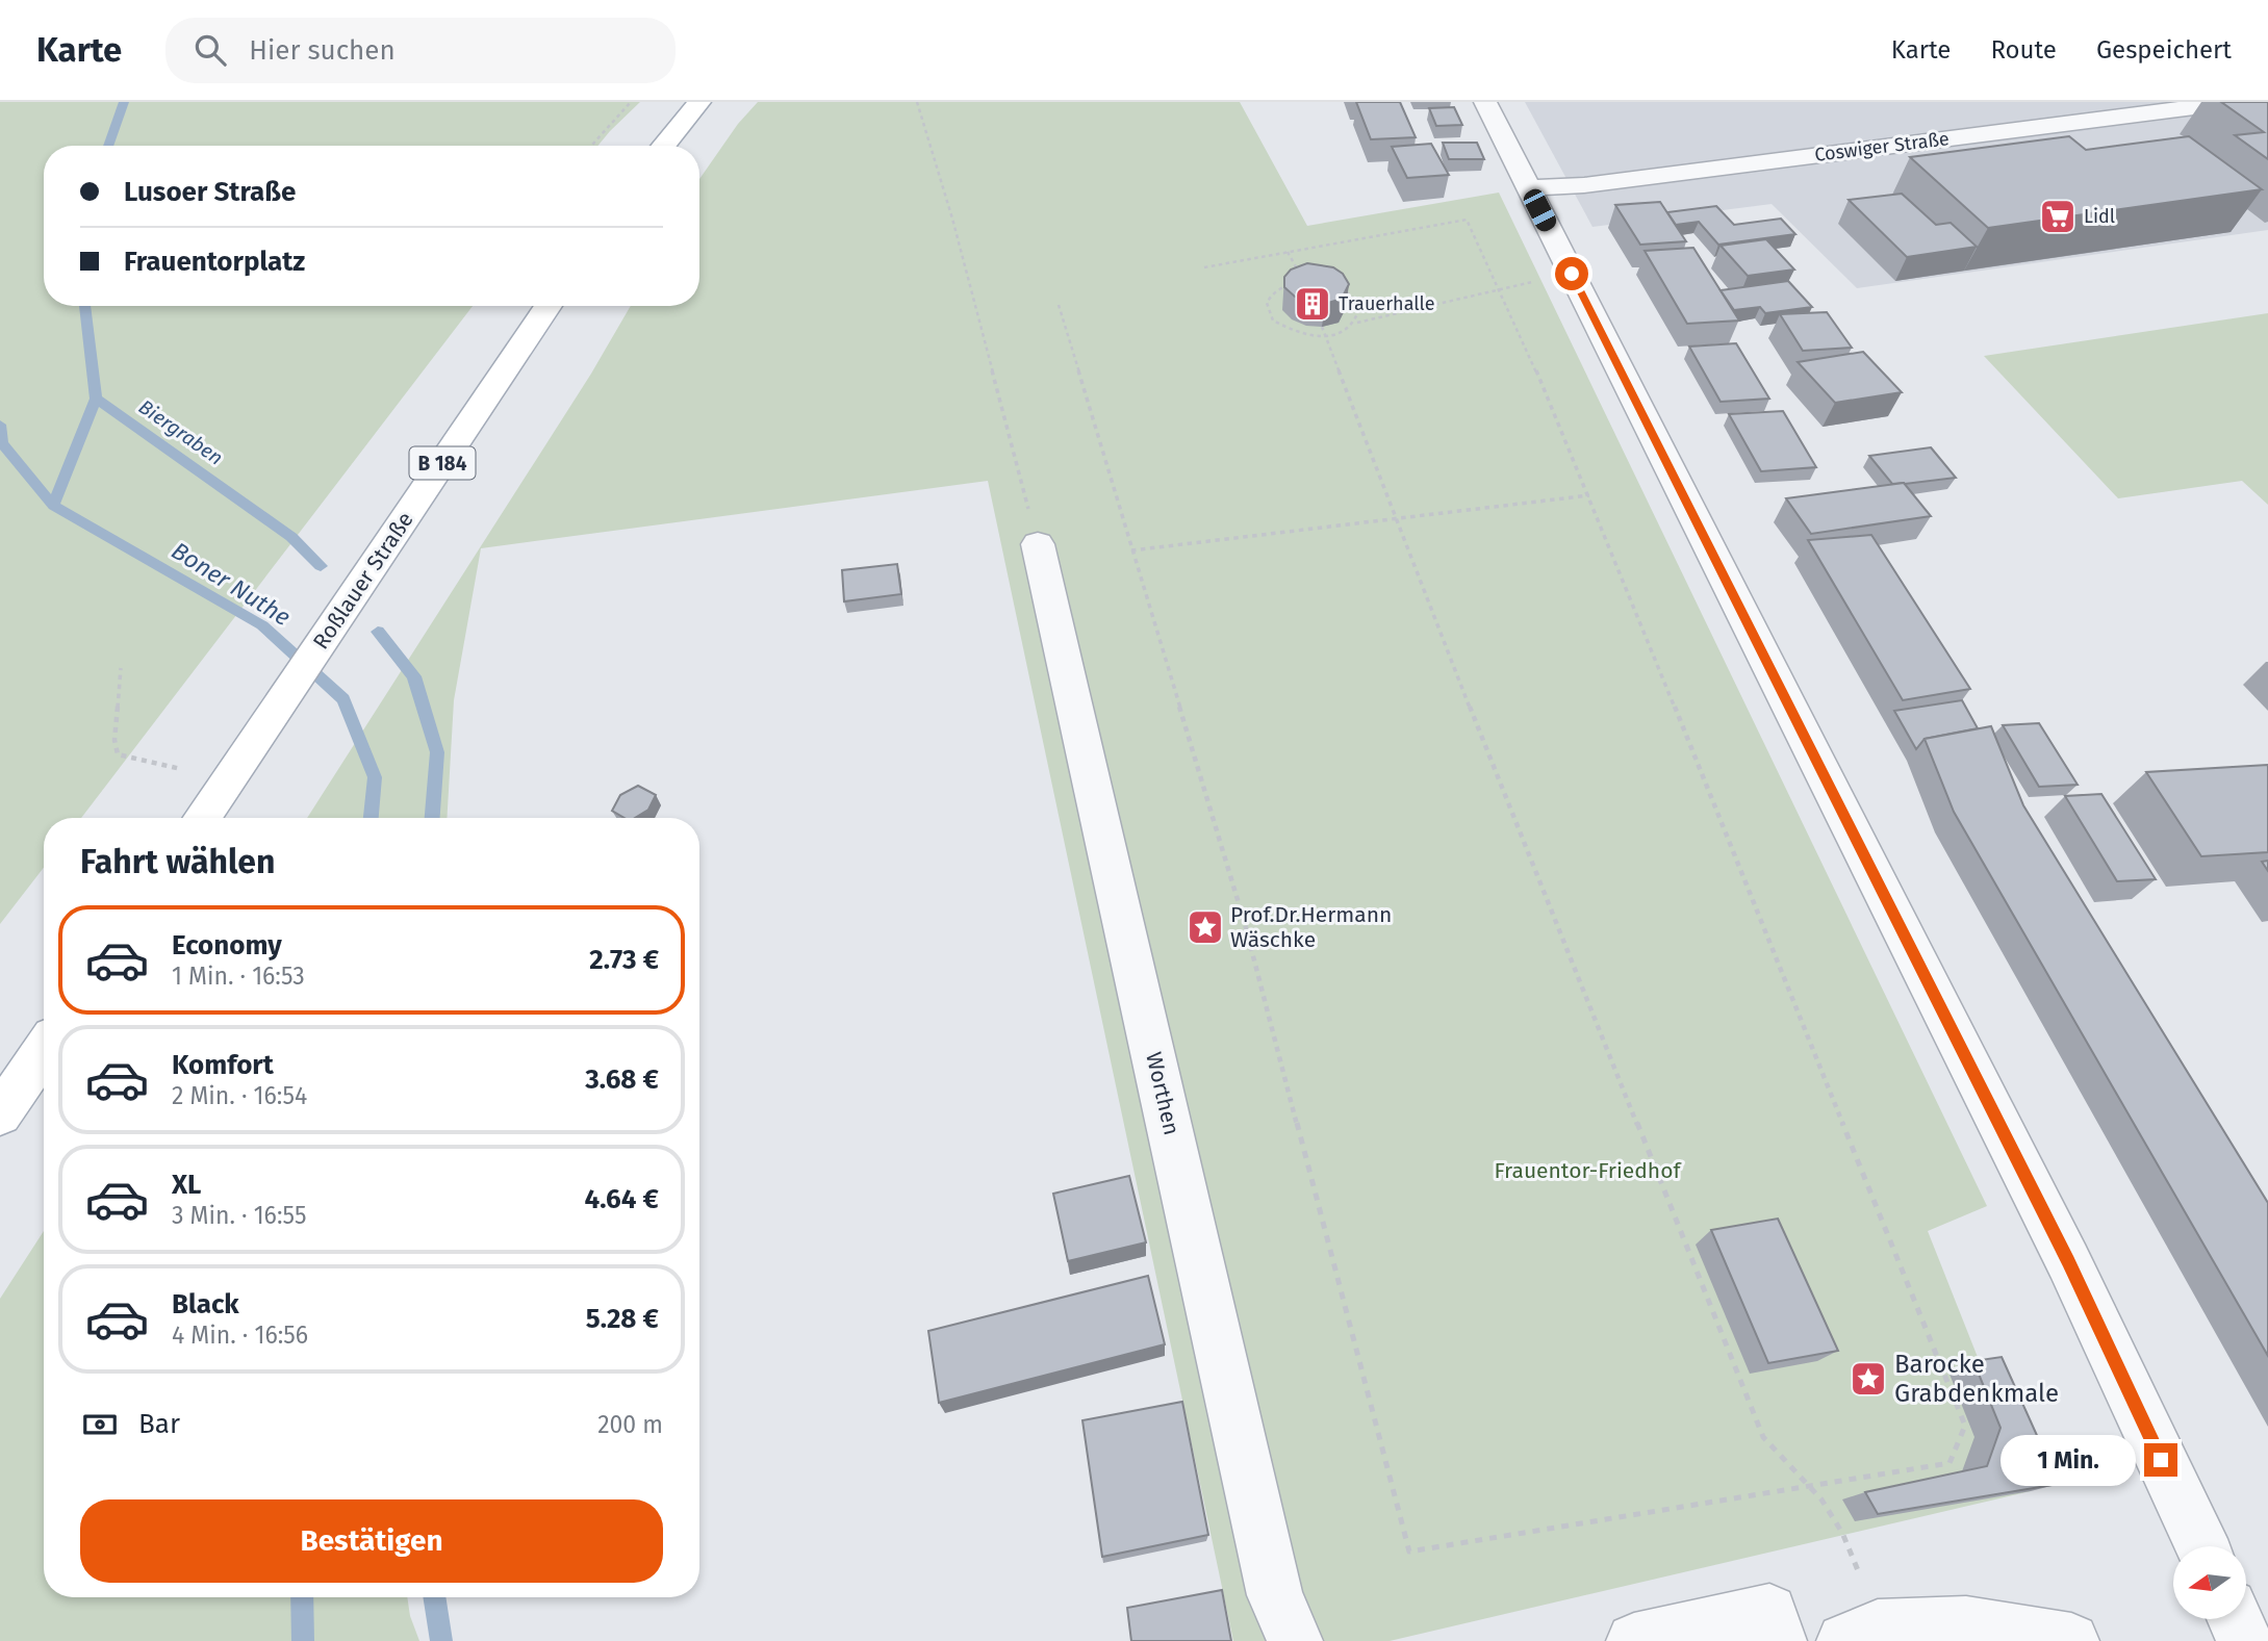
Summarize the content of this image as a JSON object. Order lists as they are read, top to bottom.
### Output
{
  "streets": {
    "main road": ["B 184", "Roßlauer Straße"],
    "street": ["Coswiger Straße", "Worthen"]
  },
  "water": ["Biergraben", "Boner Nuthe"],
  "parks": ["Frauentor-Friedhof"],
  "places": {
    "supermarket": ["Lidl"],
    "building": ["Trauerhalle"],
    "place": ["Prof.Dr.Hermann Wäschke", "Barocke Grabdenkmale"]
  },
  "north": "left",
  "page": {
    "header": "Karte",
    "search": "Hier suchen",
    "nav": ["Karte", "Route", "Gespeichert"],
    "banner": ["Lusoer Straße", "Frauentorplatz"],
    "heading": "Fahrt wählen",
    "list": [
      {
        "name": "Economy",
        "note": "1 Min. · 16:53",
        "value": "2.73 €"
      },
      {
        "name": "Komfort",
        "note": "2 Min. · 16:54",
        "value": "3.68 €"
      },
      {
        "name": "XL",
        "note": "3 Min. · 16:55",
        "value": "4.64 €"
      },
      {
        "name": "Black",
        "note": "4 Min. · 16:56",
        "value": "5.28 €"
      }
    ],
    "pay": ["Bar", "200 m"],
    "bubble": "1 Min.",
    "buttons": "Bestätigen"
  }
}
